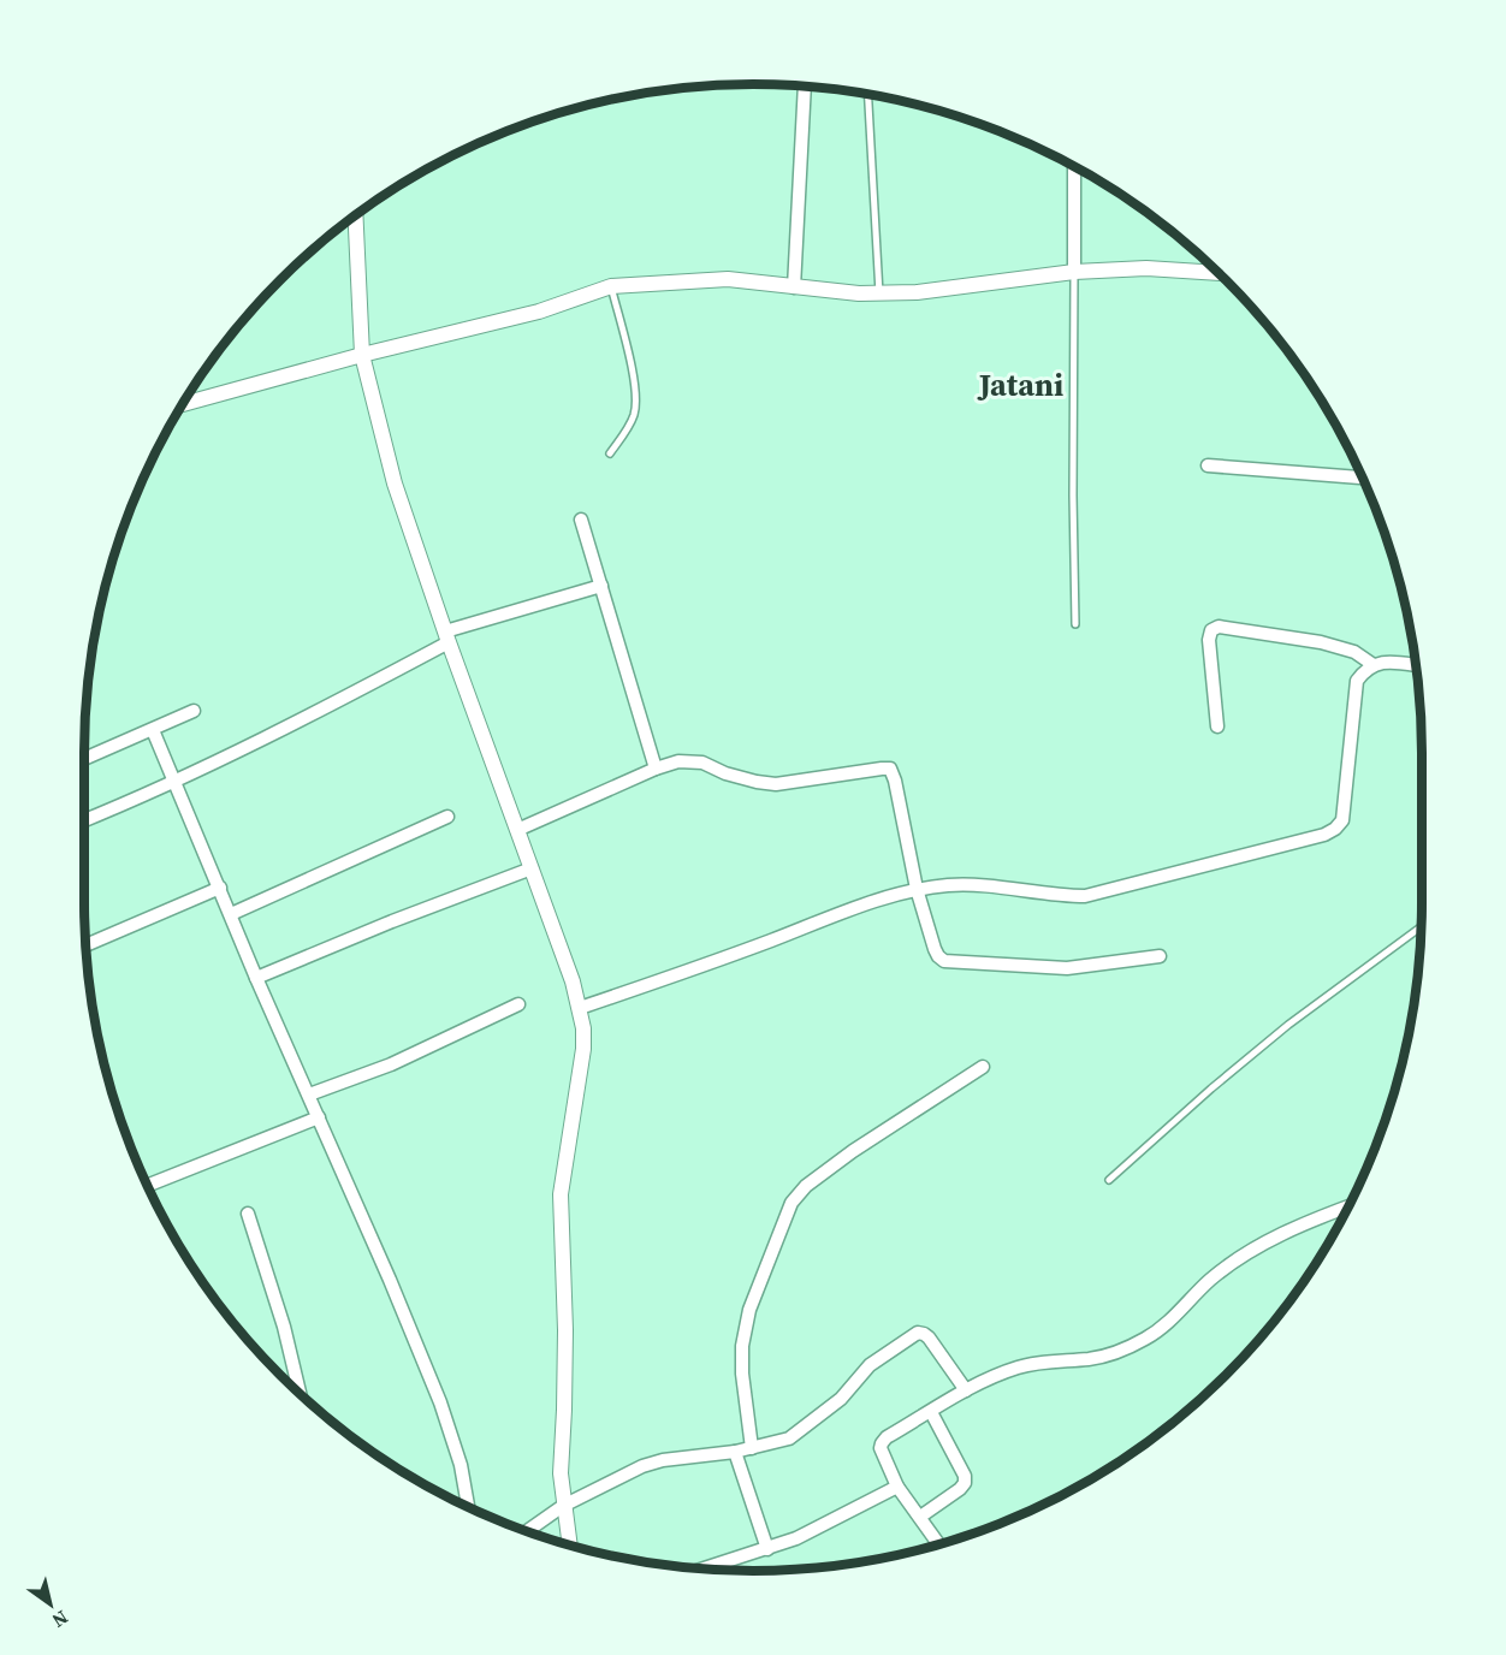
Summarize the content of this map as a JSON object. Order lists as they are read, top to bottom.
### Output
{
  "districts": ["Jatani"],
  "north": "bottom right"
}
